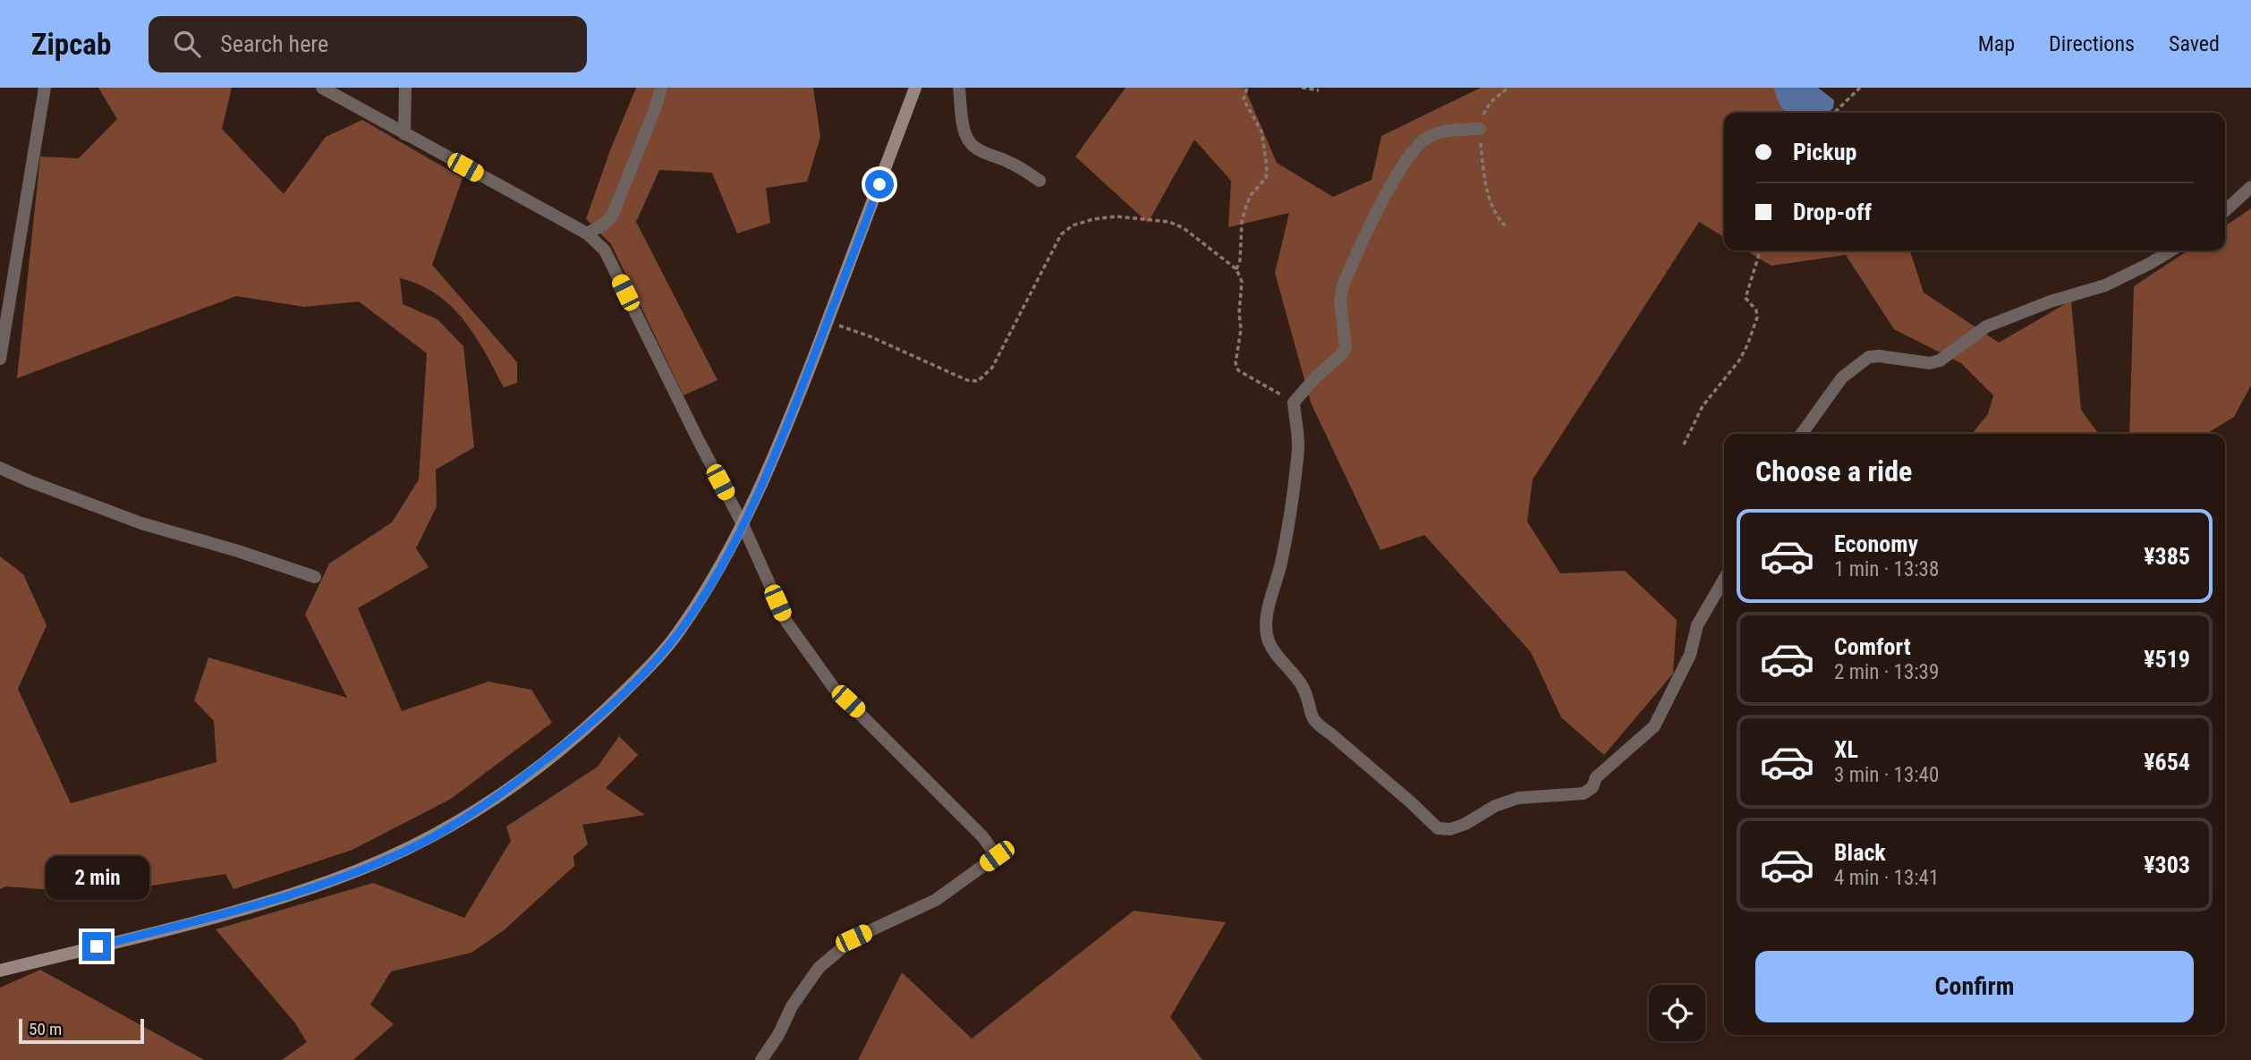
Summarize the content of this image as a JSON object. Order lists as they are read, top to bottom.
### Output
{
  "scale_bar": "50 m",
  "page": {
    "header": "Zipcab",
    "search": "Search here",
    "nav": ["Map", "Directions", "Saved"],
    "banner": ["Pickup", "Drop-off"],
    "heading": "Choose a ride",
    "list": [
      {
        "name": "Economy",
        "note": "1 min · 13:38",
        "value": "¥385"
      },
      {
        "name": "Comfort",
        "note": "2 min · 13:39",
        "value": "¥519"
      },
      {
        "name": "XL",
        "note": "3 min · 13:40",
        "value": "¥654"
      },
      {
        "name": "Black",
        "note": "4 min · 13:41",
        "value": "¥303"
      }
    ],
    "bubble": "2 min",
    "buttons": "Confirm",
    "scale": "50 m"
  }
}
